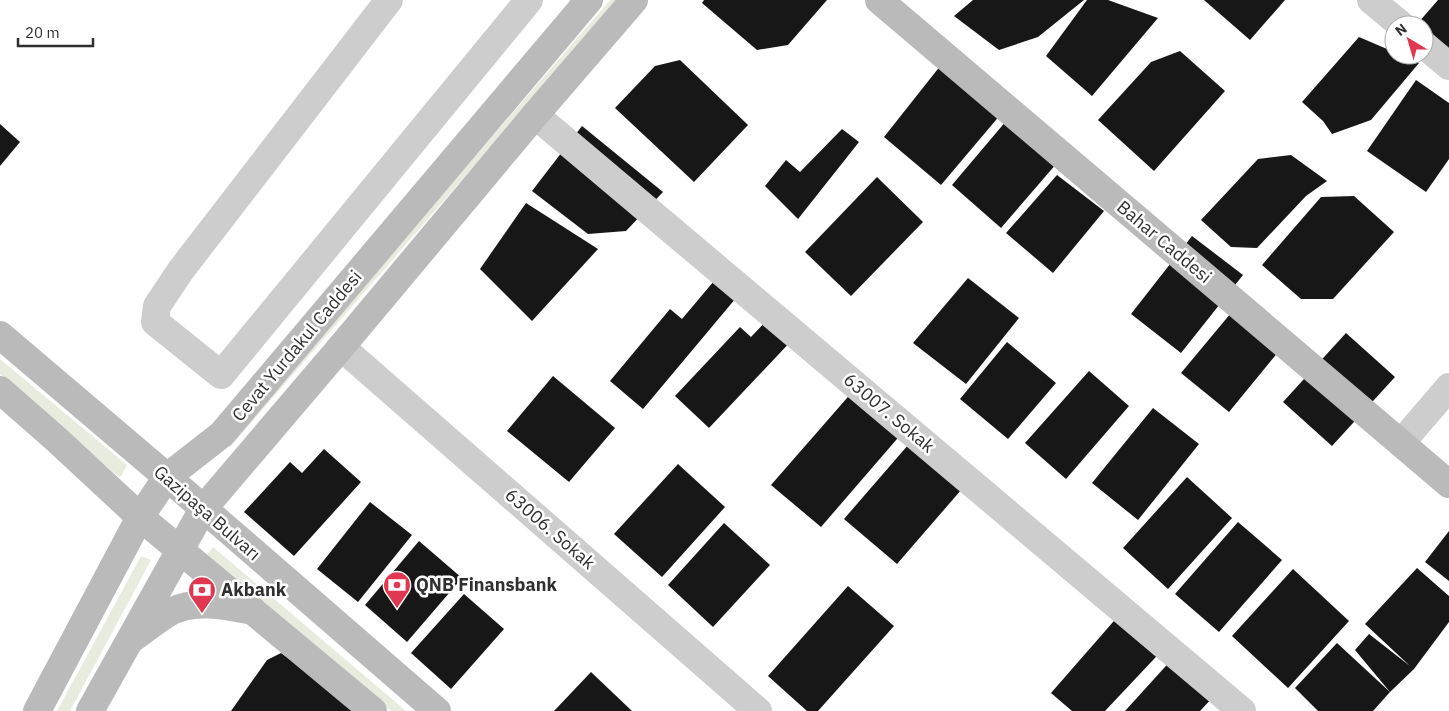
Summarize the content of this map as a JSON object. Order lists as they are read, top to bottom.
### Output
{
  "streets": {
    "main road": ["Bahar Caddesi", "Cevat Yurdakul Caddesi", "Gazipaşa Bulvarı"],
    "street": ["63007. Sokak", "63006. Sokak"]
  },
  "crossings": [
    ["Cevat Yurdakul Caddesi", "63007. Sokak"],
    ["Cevat Yurdakul Caddesi", "Gazipaşa Bulvarı"],
    ["Cevat Yurdakul Caddesi", "63006. Sokak"]
  ],
  "places": {
    "bank": ["QNB Finansbank", "Akbank"]
  },
  "scale_bar": "20 m",
  "north": "top left"
}
